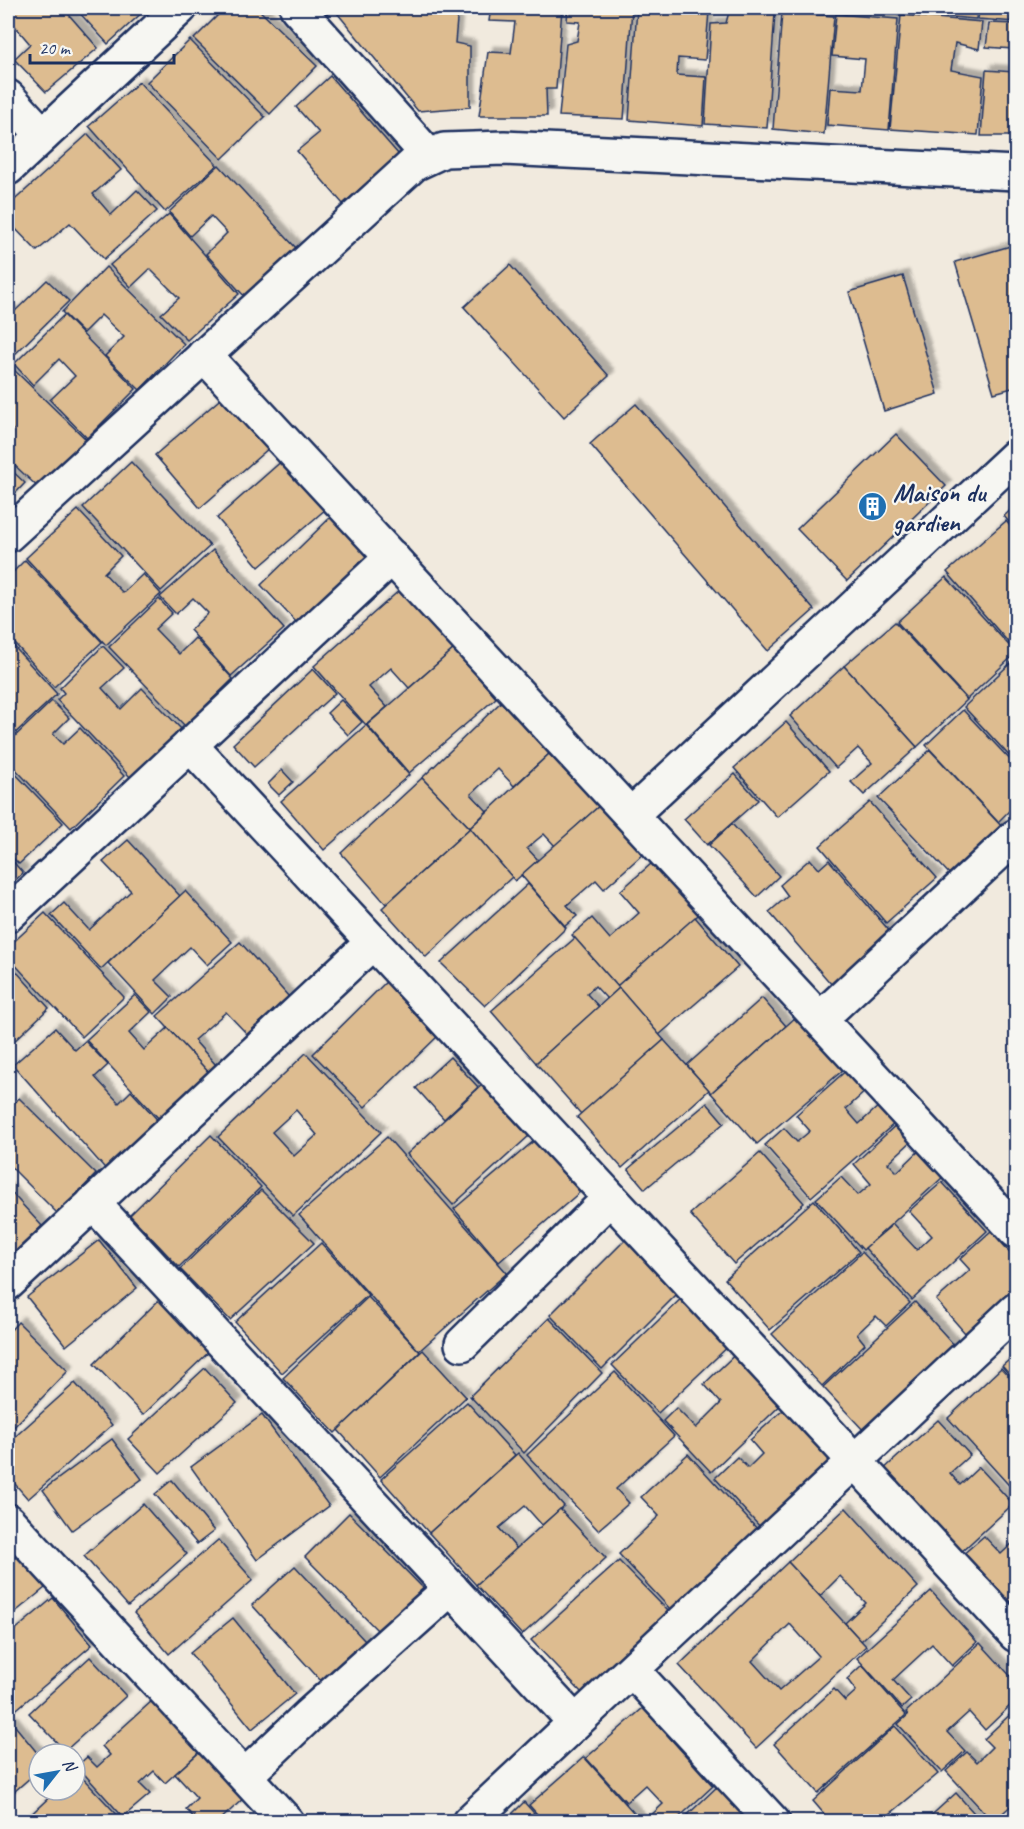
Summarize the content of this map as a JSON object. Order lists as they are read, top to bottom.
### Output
{
  "places": {
    "building": ["Maison du gardien"]
  },
  "scale_bar": "20 m",
  "north": "top right"
}
